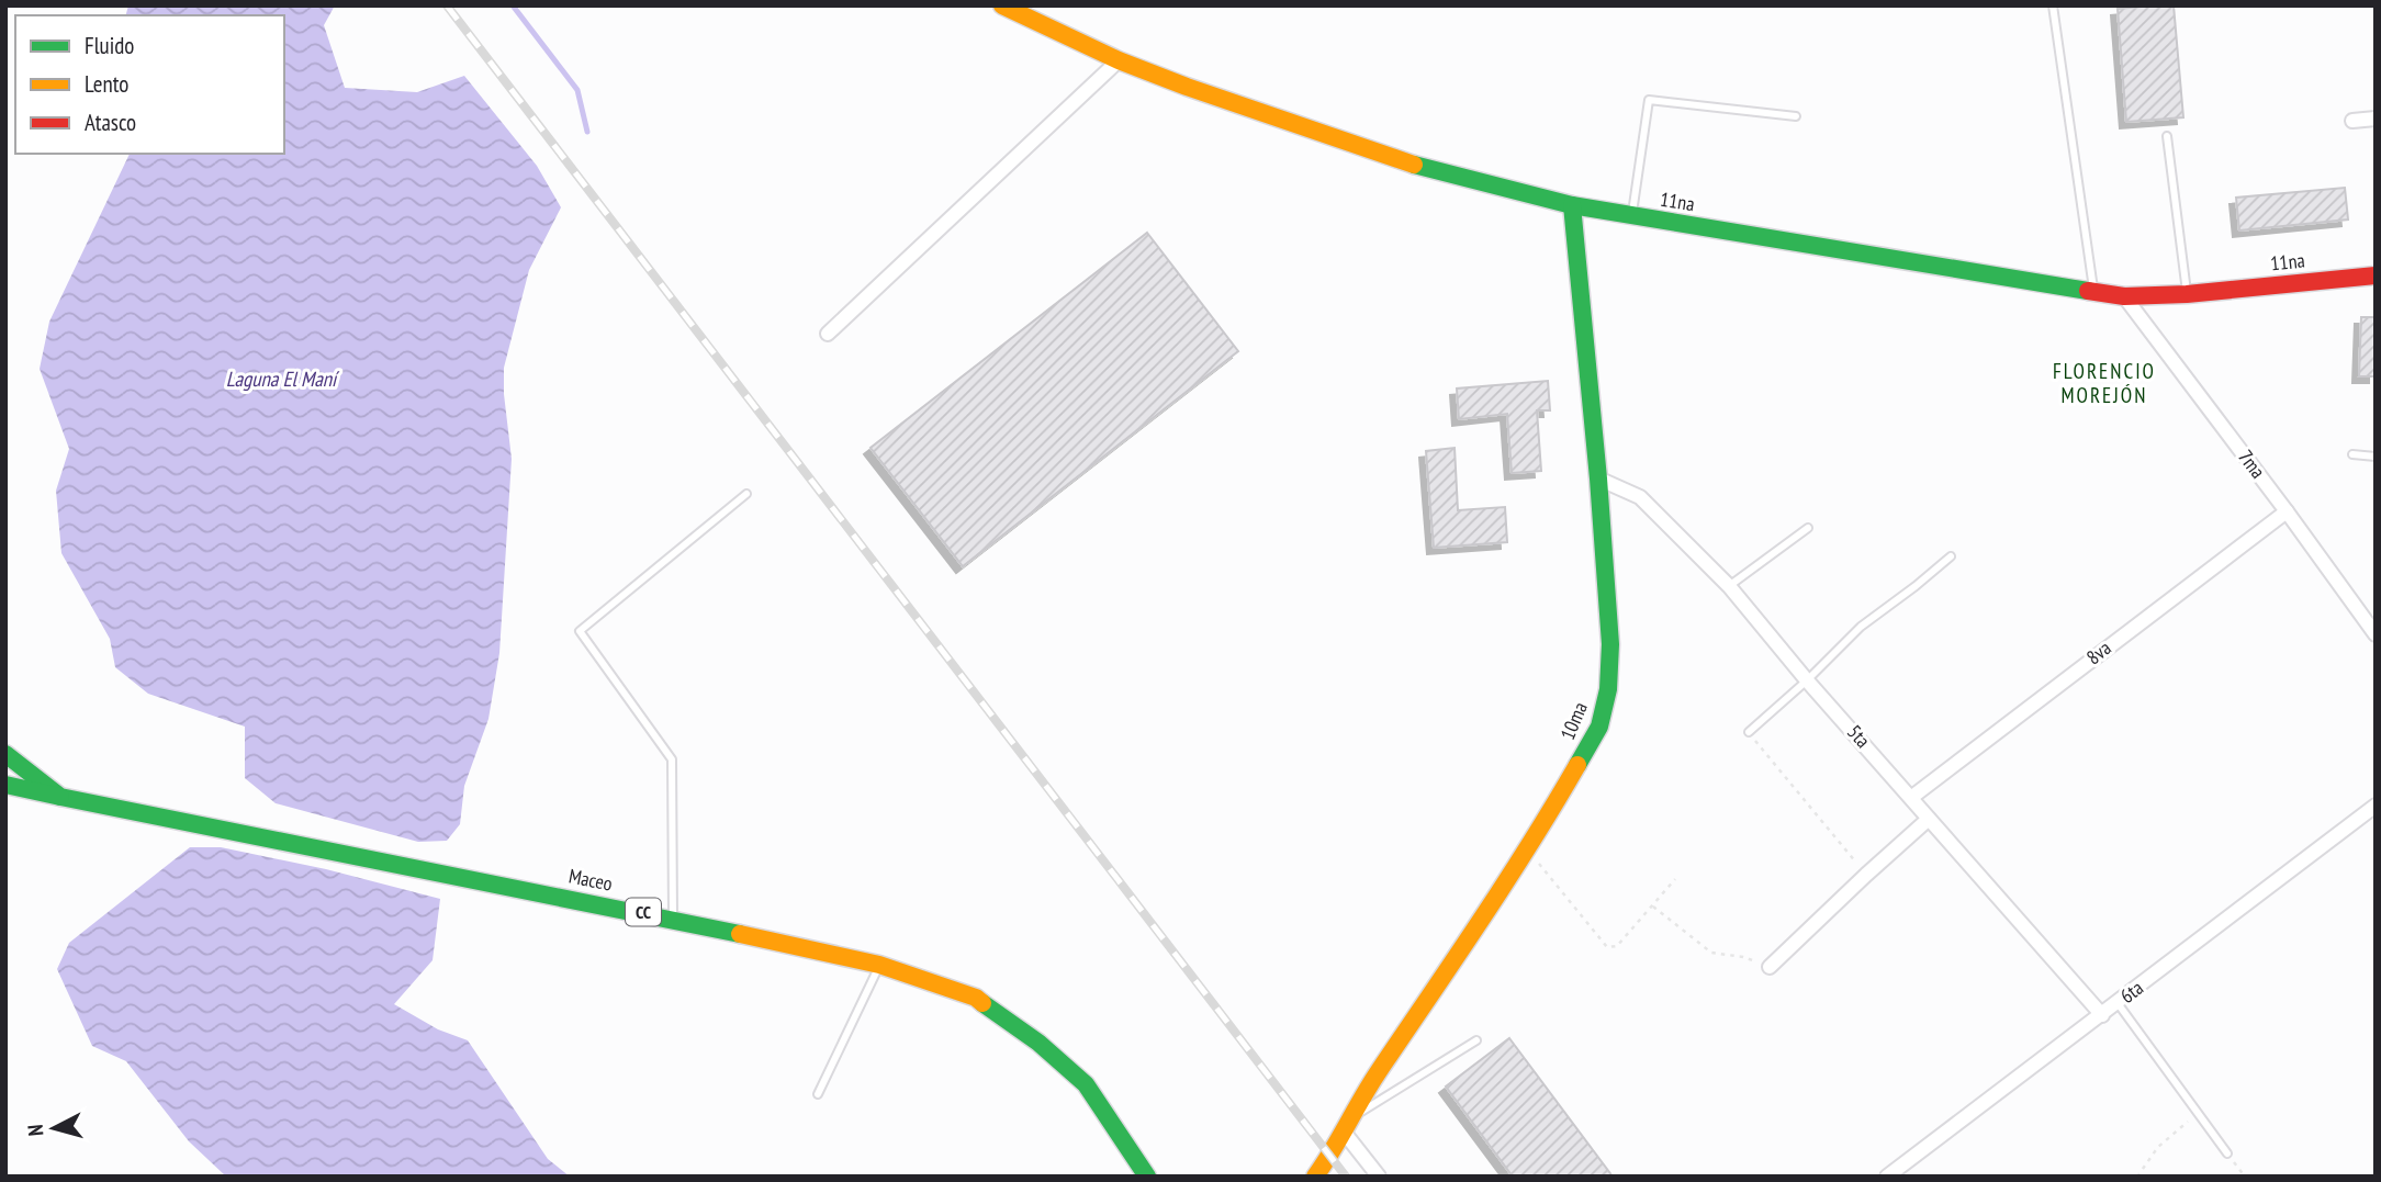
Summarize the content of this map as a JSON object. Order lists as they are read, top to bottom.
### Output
{
  "streets": {
    "street": [
      "11na",
      "7ma",
      "8va",
      "10ma",
      "5ta",
      "Maceo",
      "CC",
      "6ta"
    ]
  },
  "crossings": [
    ["11na", "7ma"],
    ["11na", "10ma"],
    ["7ma", "8va"],
    ["8va", "5ta"],
    ["10ma", "5ta"],
    ["5ta", "6ta"],
    ["Maceo", "CC"]
  ],
  "districts": ["FLORENCIO MOREJÓN"],
  "water": ["Laguna El Maní"],
  "legend": ["Fluido", "Lento", "Atasco"],
  "north": "left"
}
